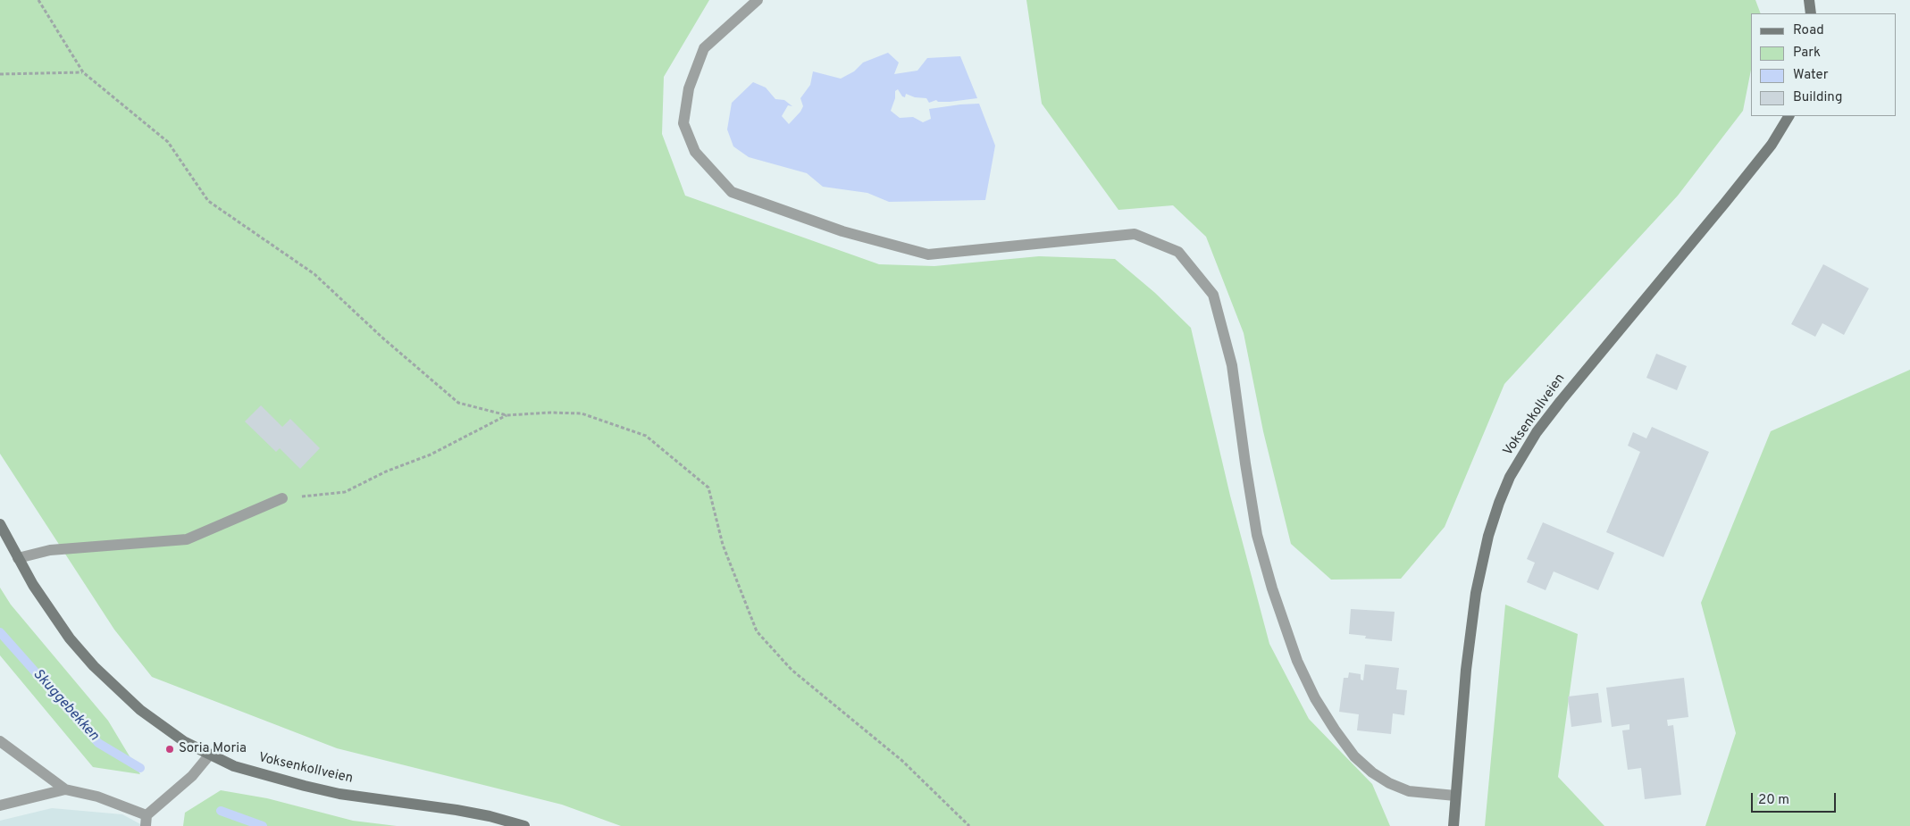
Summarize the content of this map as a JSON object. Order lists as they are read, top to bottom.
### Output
{
  "streets": {
    "street": ["Voksenkollveien"]
  },
  "water": ["Skuggebekken"],
  "places": ["Soria Moria"],
  "legend": [
    "Road",
    "Park",
    "Water",
    "Building"
  ],
  "scale_bar": "20 m"
}
